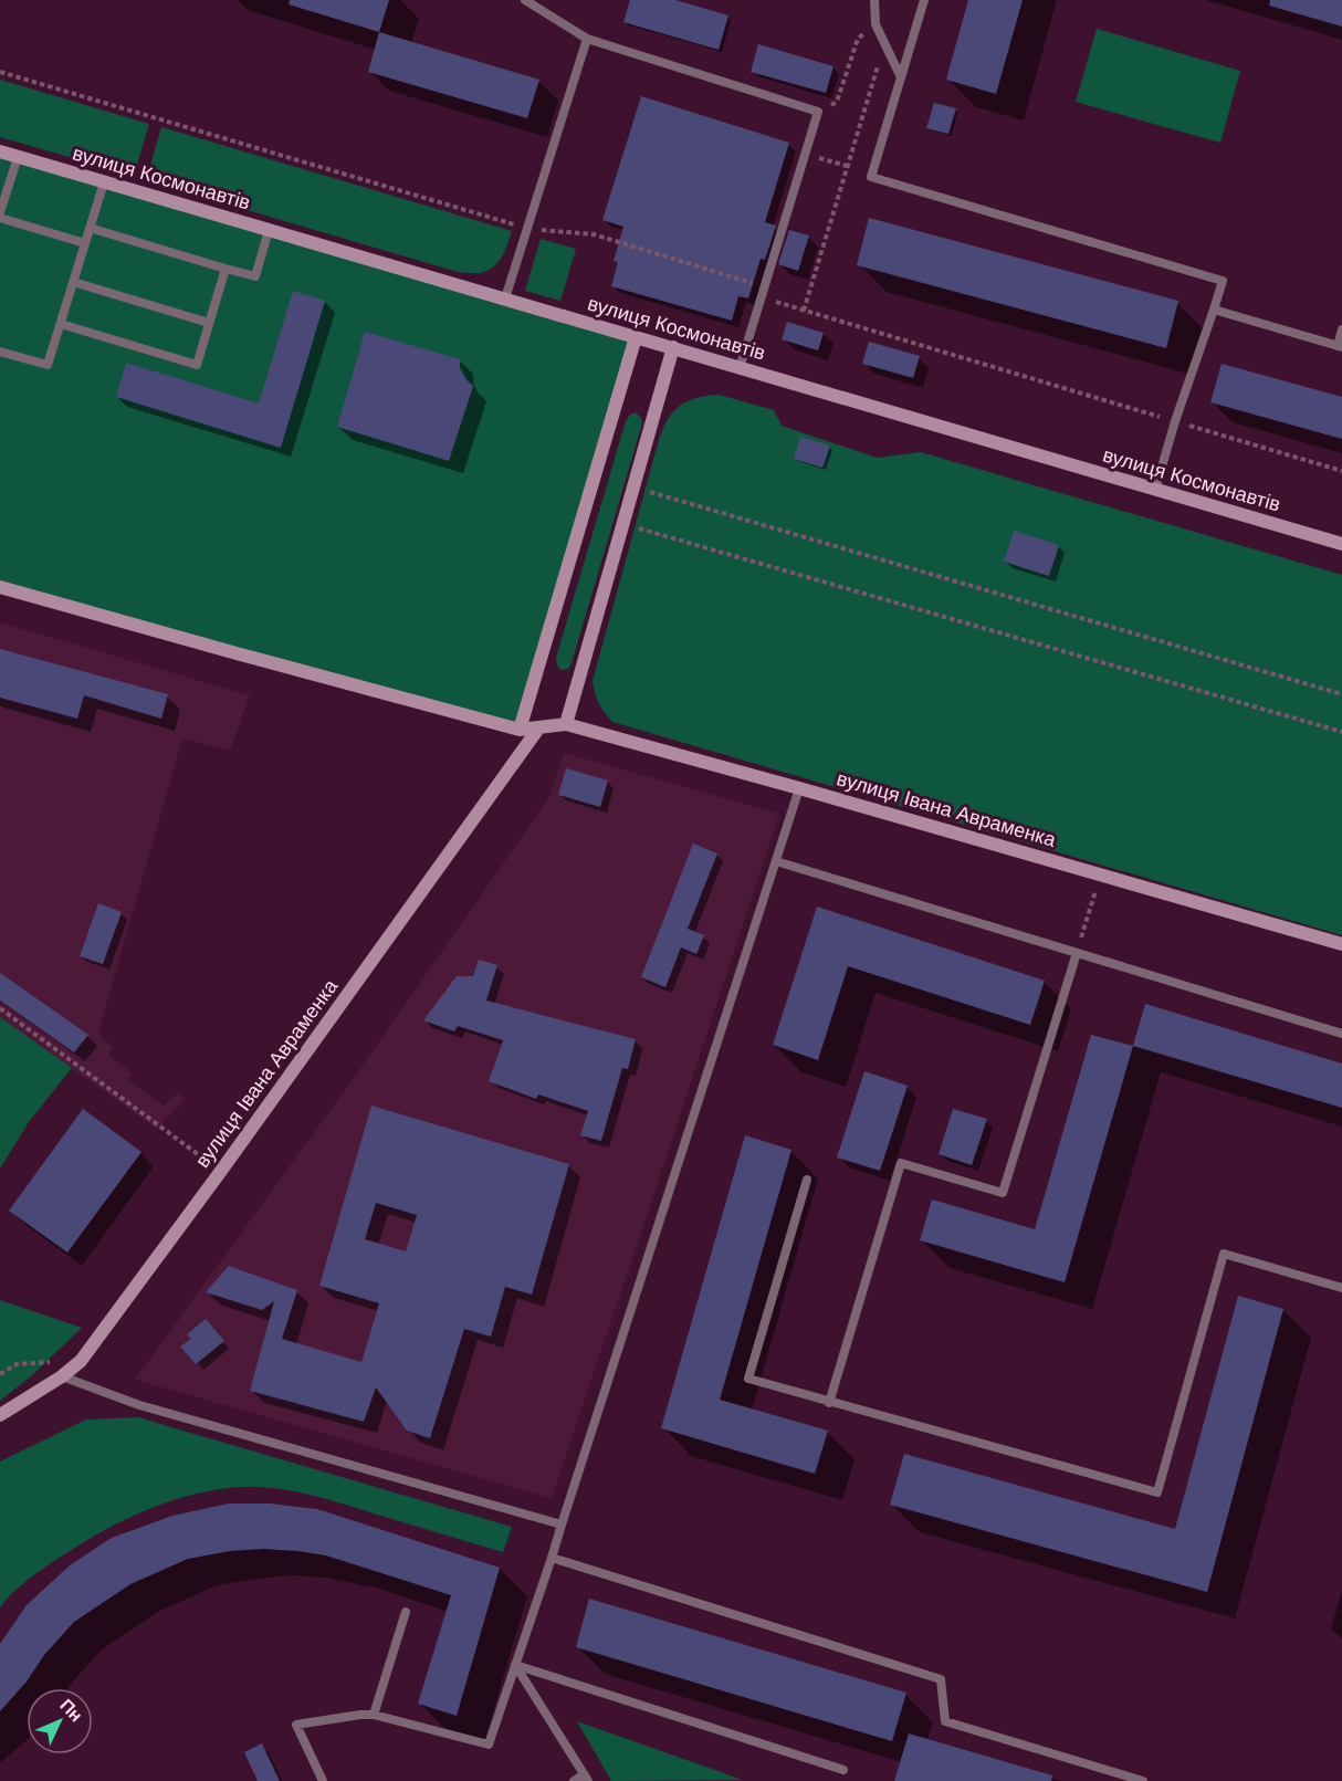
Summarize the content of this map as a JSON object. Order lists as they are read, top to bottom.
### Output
{
  "streets": {
    "street": ["вулиця Космонавтів", "вулиця Івана Авраменка"]
  },
  "north": "top right"
}
